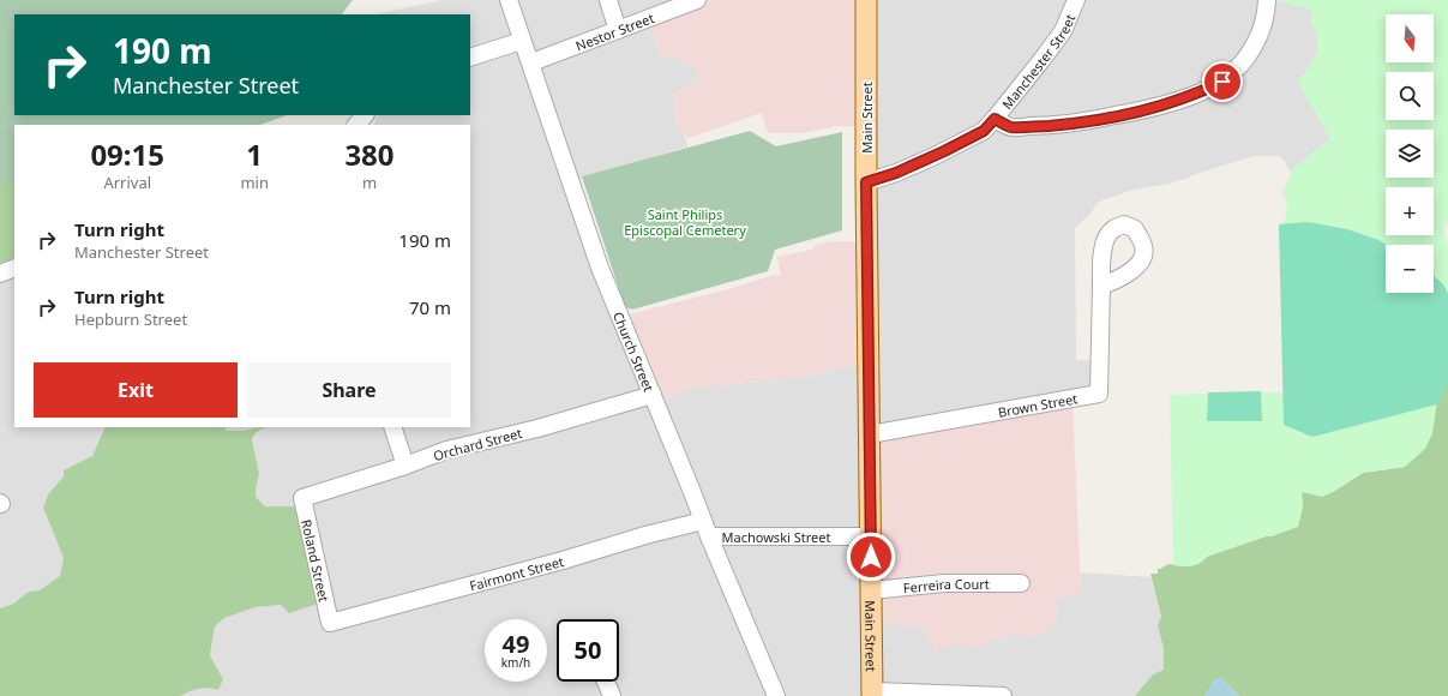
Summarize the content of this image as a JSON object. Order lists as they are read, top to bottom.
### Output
{
  "streets": {
    "main road": ["Main Street"],
    "street": [
      "Nestor Street",
      "Manchester Street",
      "Church Street",
      "Brown Street",
      "Orchard Street",
      "Machowski Street",
      "Roland Street",
      "Fairmont Street",
      "Ferreira Court"
    ]
  },
  "crossings": [
    ["Nestor Street", "Church Street"],
    ["Manchester Street", "Main Street"],
    ["Main Street", "Brown Street"],
    ["Main Street", "Machowski Street"],
    ["Main Street", "Ferreira Court"],
    ["Church Street", "Orchard Street"],
    ["Church Street", "Machowski Street"],
    ["Church Street", "Fairmont Street"],
    ["Orchard Street", "Roland Street"],
    ["Roland Street", "Fairmont Street"]
  ],
  "parks": ["Saint Philips Episcopal Cemetery"],
  "north": "bottom",
  "page": {
    "map_buttons": ["+", "−"],
    "turn": ["190 m", "Manchester Street"],
    "eta": [
      "09:15",
      "Arrival",
      "1",
      "min",
      "380",
      "m"
    ],
    "list": [
      {
        "name": "Turn right",
        "note": "Manchester Street",
        "value": "190 m"
      },
      {
        "name": "Turn right",
        "note": "Hepburn Street",
        "value": "70 m"
      }
    ],
    "buttons": ["Exit", "Share"],
    "speed": "49 km/h",
    "limit": "50"
  }
}
